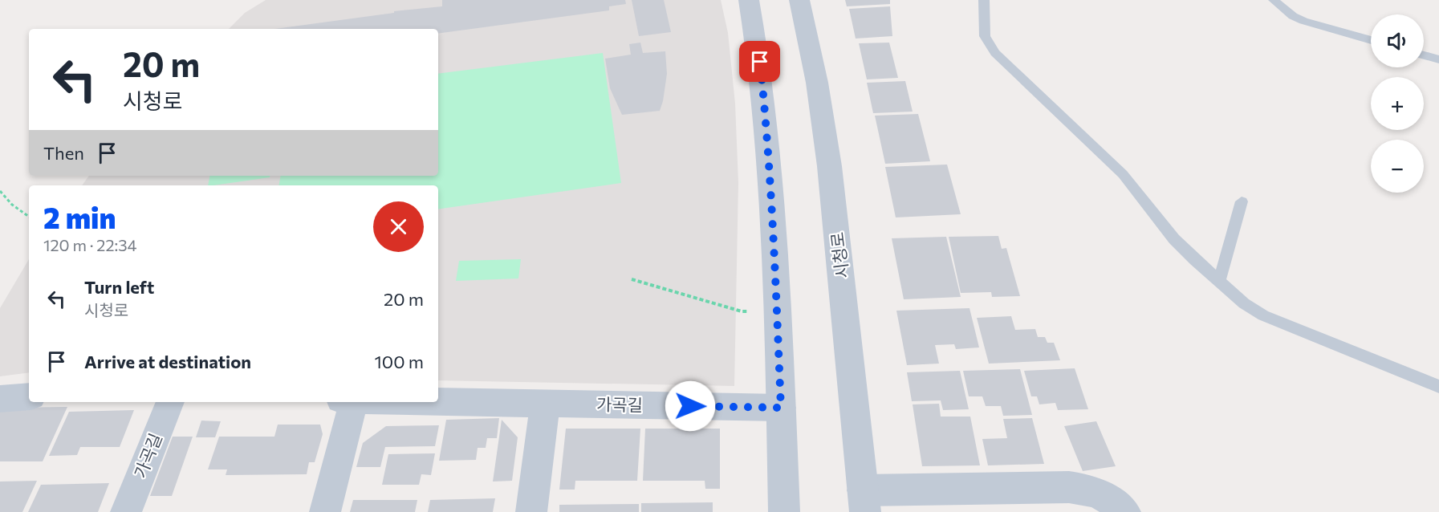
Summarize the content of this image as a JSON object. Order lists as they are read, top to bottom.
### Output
{
  "streets": {
    "street": ["시청로", "가곡길"]
  },
  "page": {
    "map_buttons": ["+", "−"],
    "turn": ["20 m", "시청로"],
    "then": "Then",
    "heading": ["2 min", "120 m · 22:34"],
    "list": [
      {
        "name": "Turn left",
        "note": "시청로",
        "value": "20 m"
      },
      {
        "name": "Arrive at destination",
        "value": "100 m"
      }
    ]
  }
}
